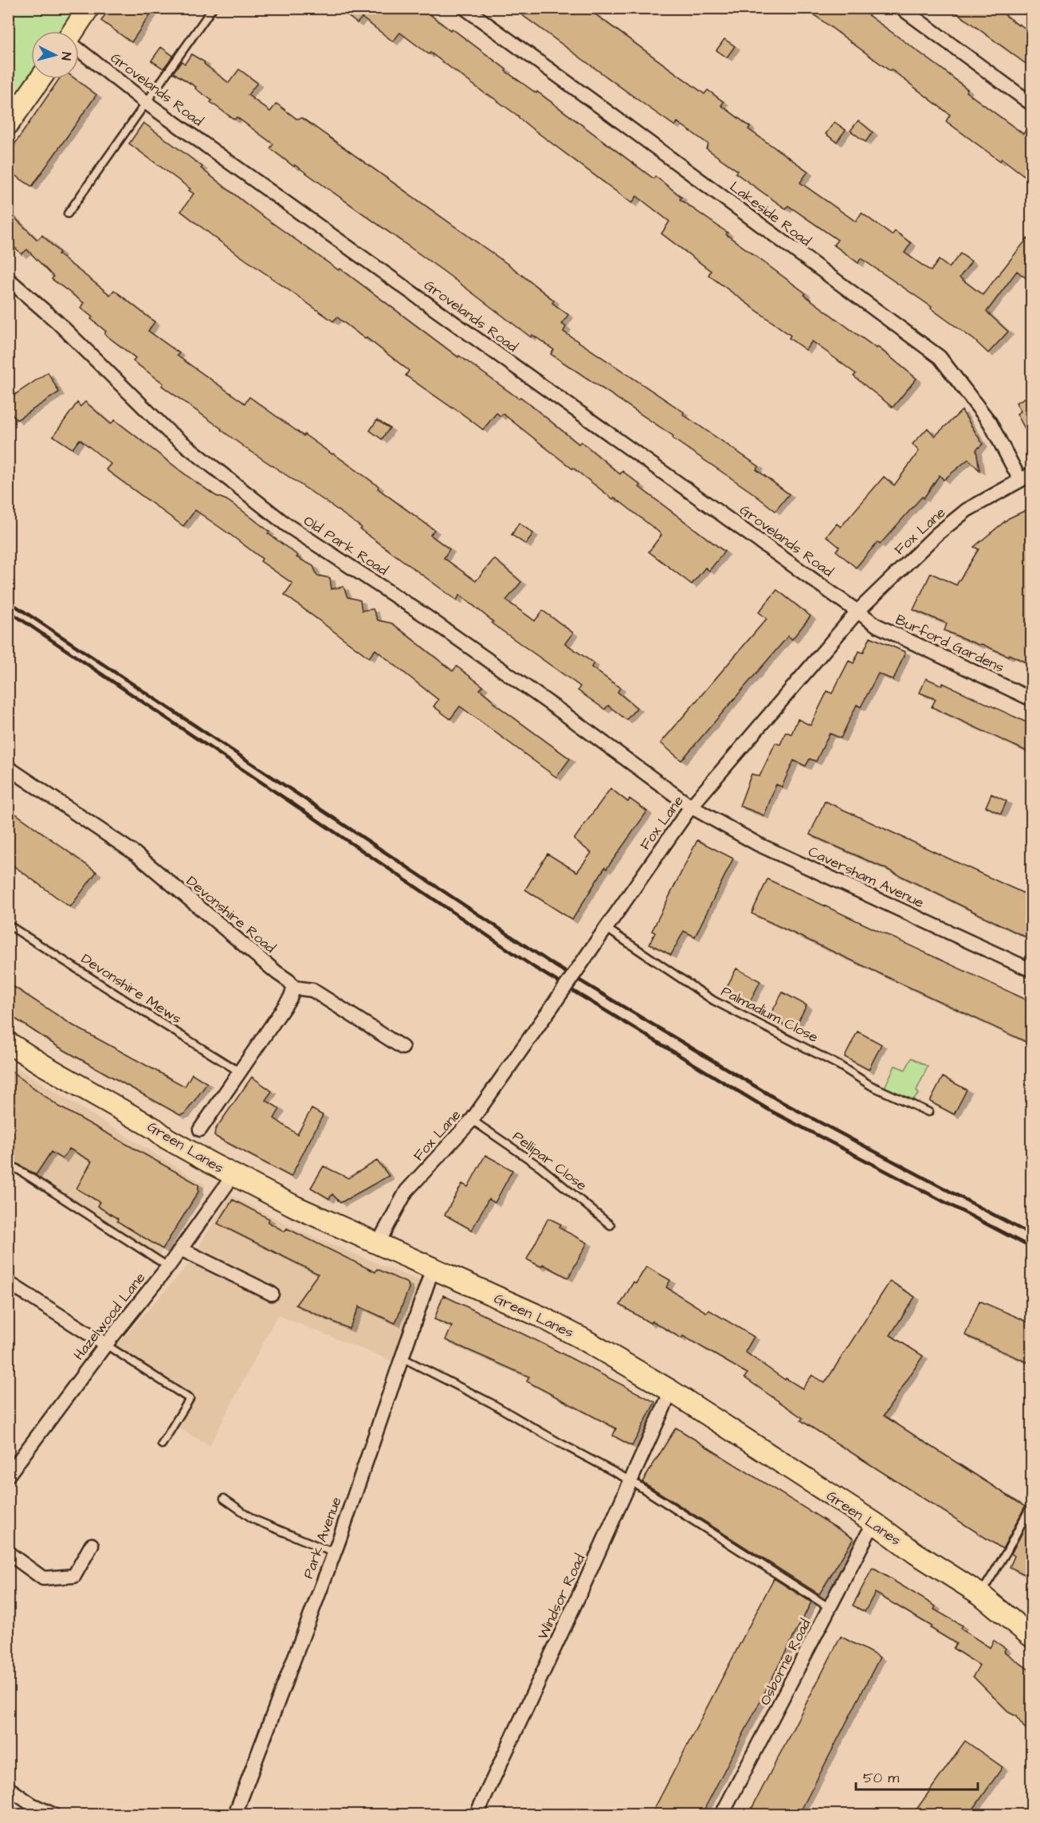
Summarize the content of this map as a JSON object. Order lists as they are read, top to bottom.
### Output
{
  "streets": {
    "main road": ["Green Lanes"],
    "street": [
      "Grovelands Road",
      "Lakeside Road",
      "Fox Lane",
      "Old Park Road",
      "Burford Gardens",
      "Caversham Avenue",
      "Devonshire Road",
      "Hazelwood Lane",
      "Park Avenue",
      "Windsor Road",
      "Osborne Road"
    ],
    "lane": ["Devonshire Mews", "Palmadium Close", "Pellipar Close"]
  },
  "crossings": [
    ["Grovelands Road", "Fox Lane"],
    ["Grovelands Road", "Burford Gardens"],
    ["Lakeside Road", "Fox Lane"],
    ["Fox Lane", "Old Park Road"],
    ["Fox Lane", "Burford Gardens"],
    ["Fox Lane", "Caversham Avenue"],
    ["Fox Lane", "Palmadium Close"],
    ["Fox Lane", "Green Lanes"],
    ["Fox Lane", "Pellipar Close"],
    ["Old Park Road", "Caversham Avenue"],
    ["Green Lanes", "Hazelwood Lane"],
    ["Green Lanes", "Park Avenue"],
    ["Green Lanes", "Windsor Road"],
    ["Green Lanes", "Osborne Road"]
  ],
  "scale_bar": "50 m",
  "north": "right"
}
